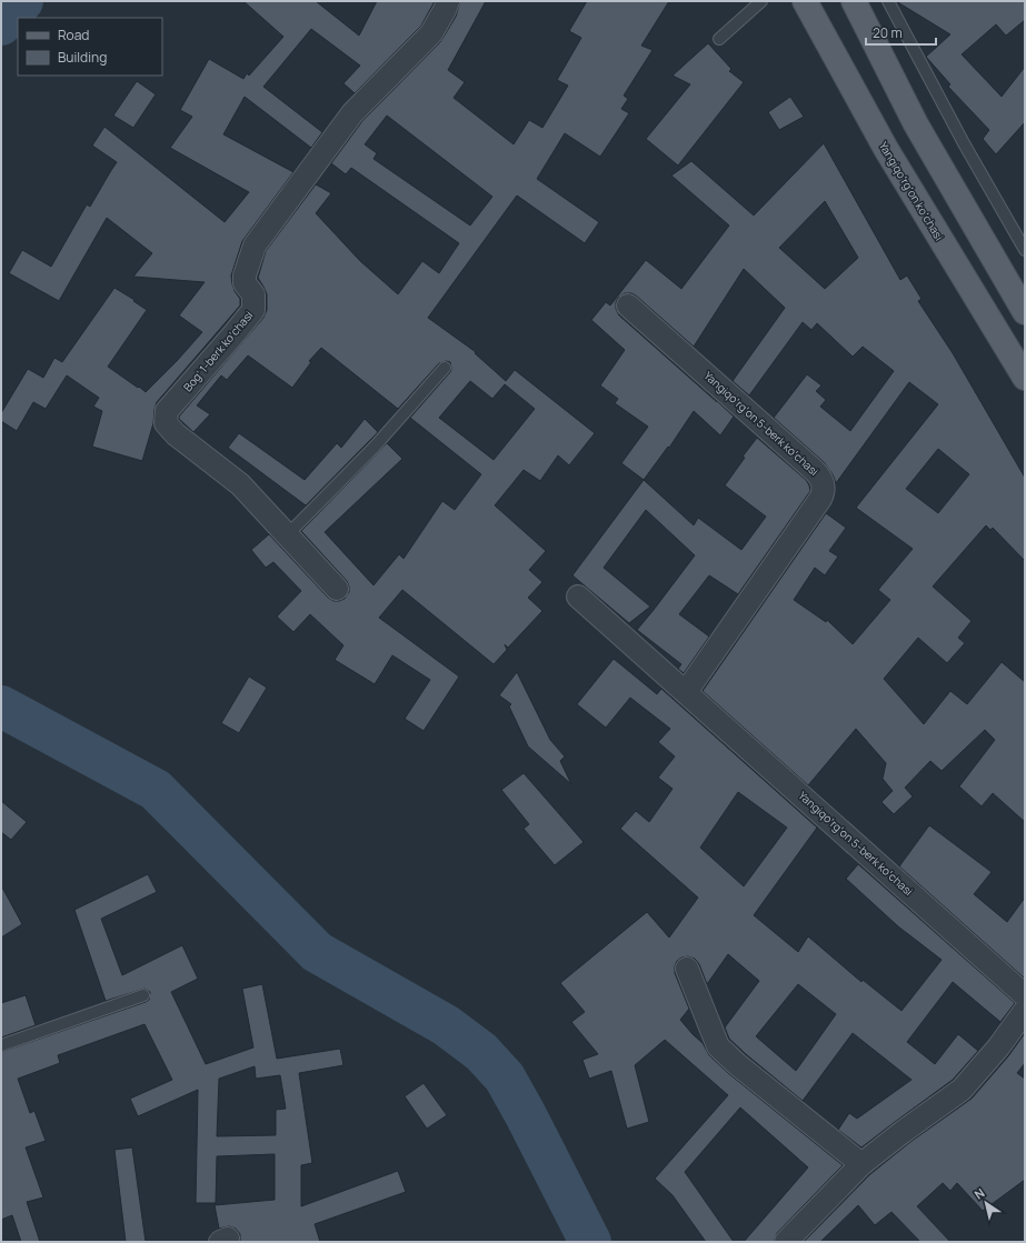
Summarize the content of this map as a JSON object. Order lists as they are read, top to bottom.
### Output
{
  "streets": {
    "main road": ["Yangiqoʻrgʻon koʻchasi"],
    "street": ["Bogʻ 1-berk koʻchasi", "Yangiqoʻrgʻon 5-berk koʻchasi"]
  },
  "legend": ["Road", "Building"],
  "scale_bar": "20 m",
  "north": "top left"
}
